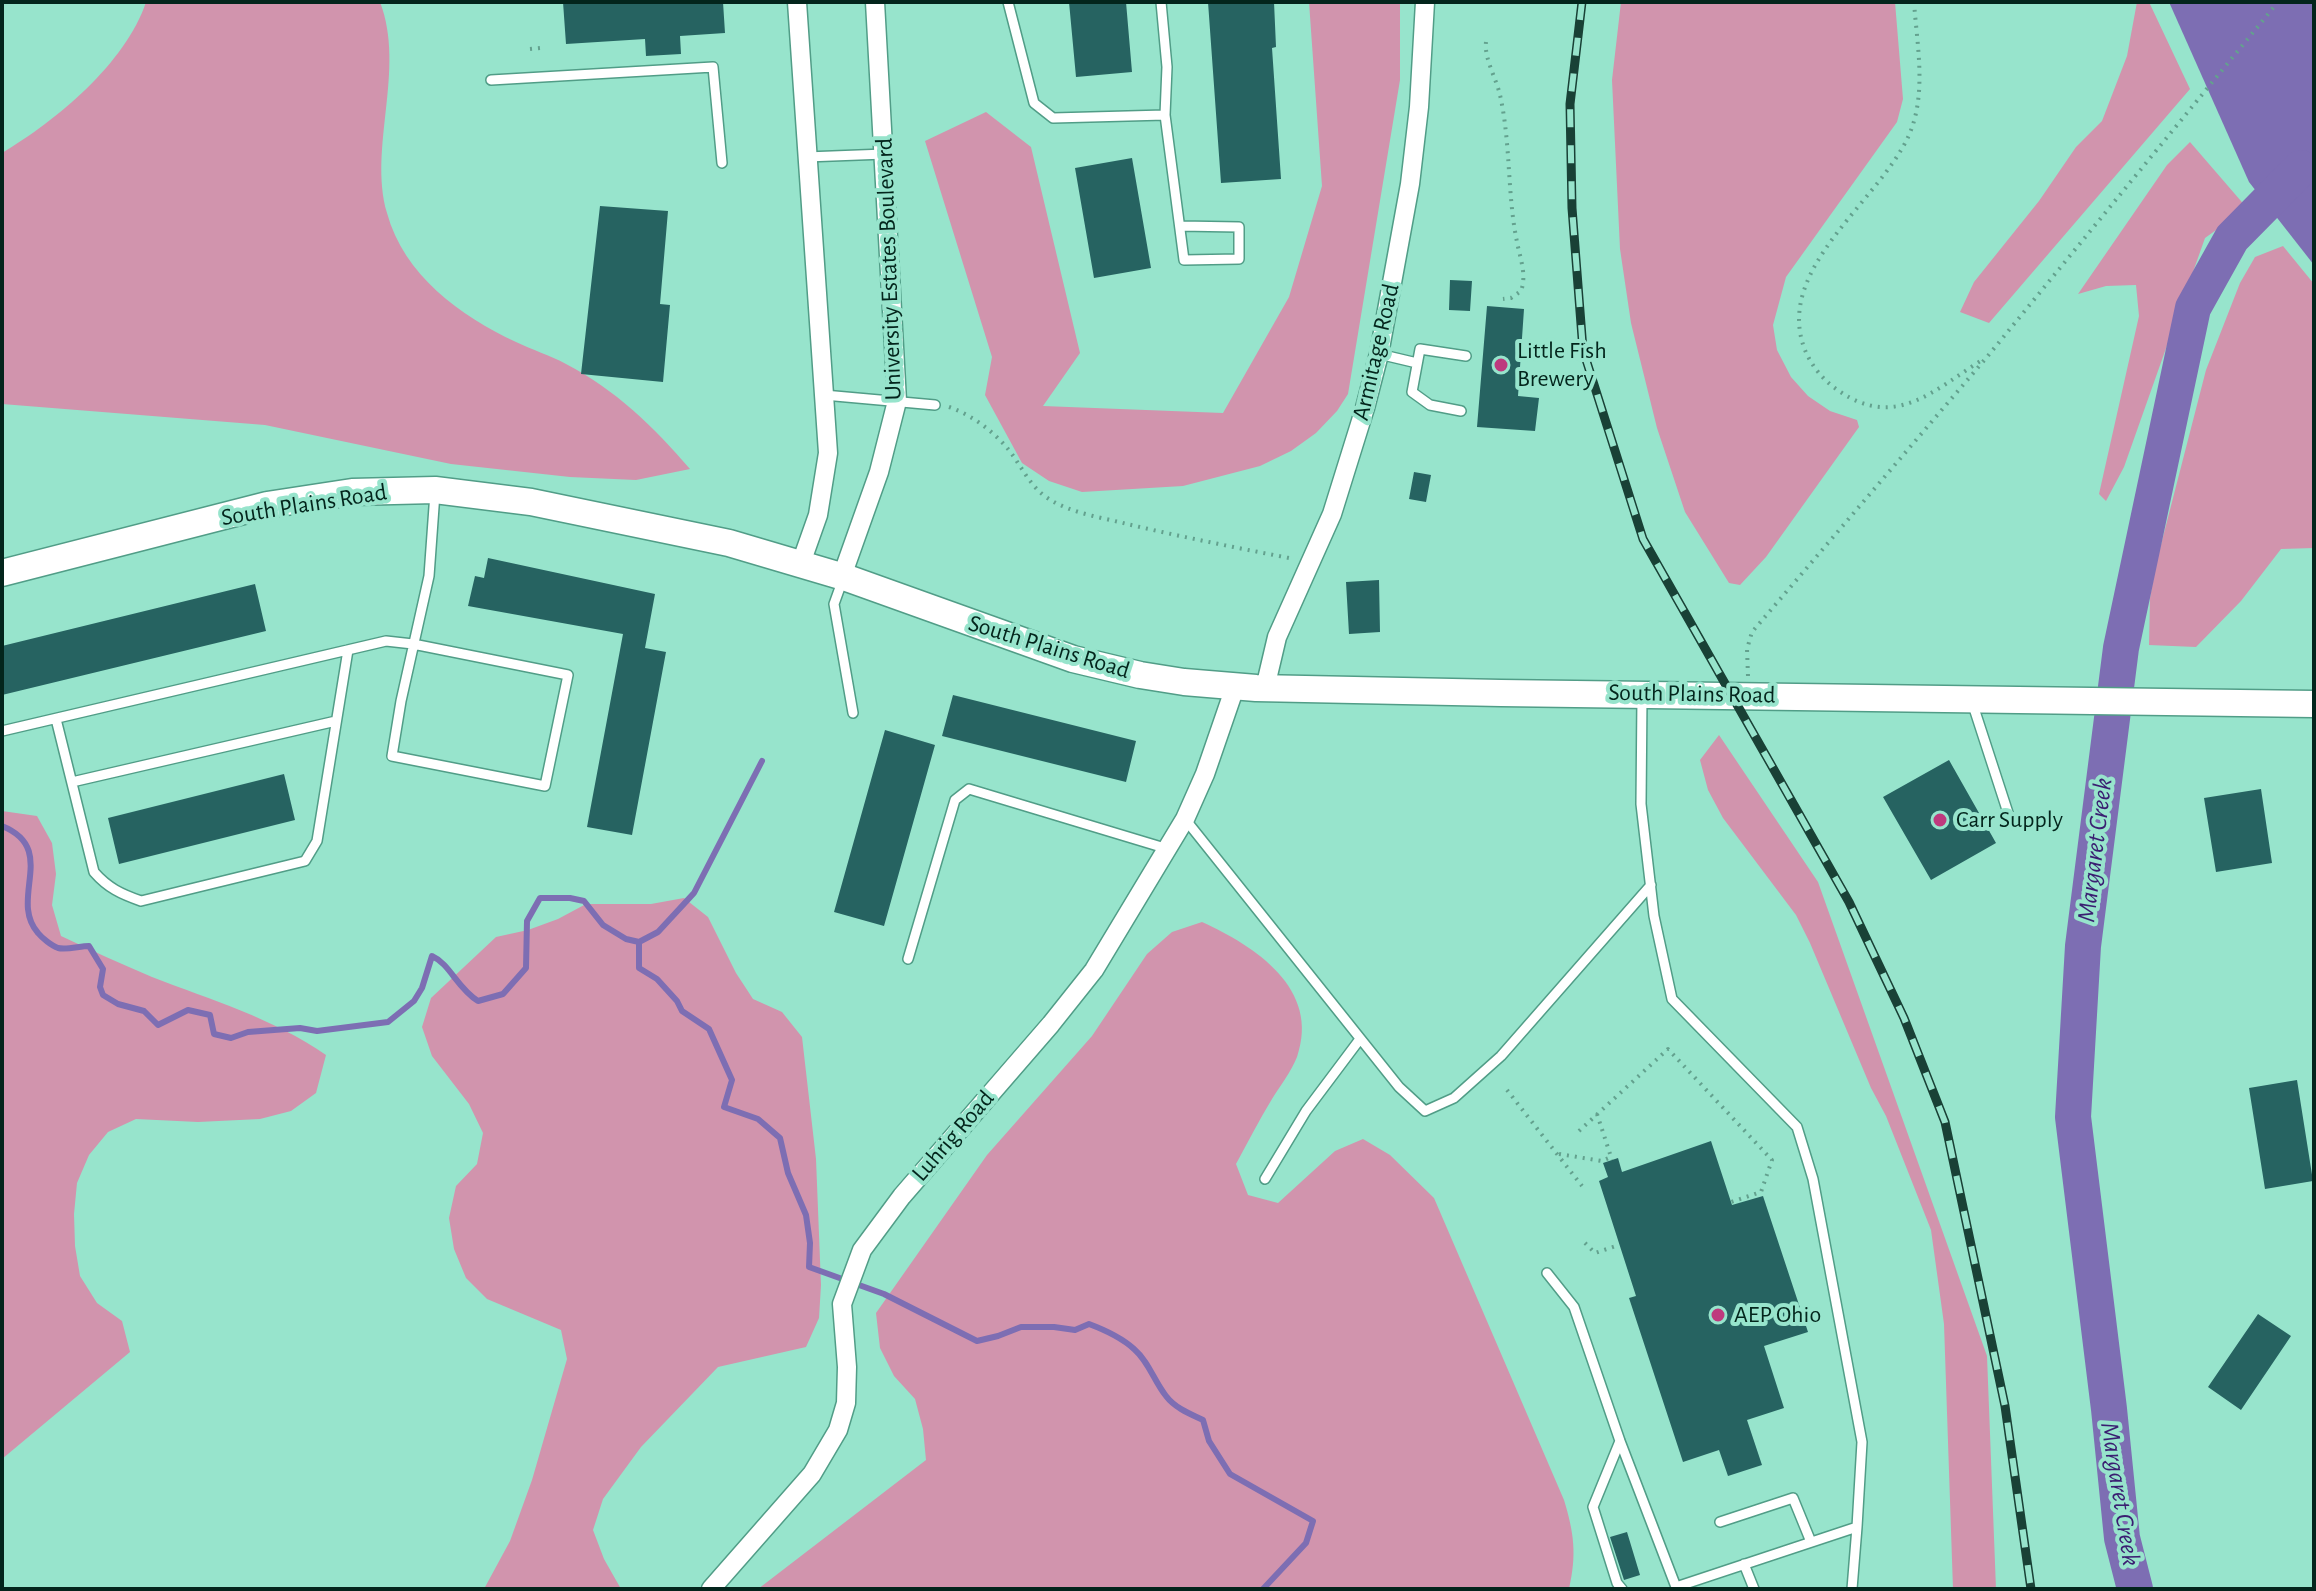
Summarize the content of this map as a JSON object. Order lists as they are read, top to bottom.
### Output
{
  "streets": {
    "main road": ["South Plains Road"],
    "street": ["University Estates Boulevard", "Armitage Road", "Luhrig Road"]
  },
  "crossings": [
    ["University Estates Boulevard", "South Plains Road"],
    ["Armitage Road", "South Plains Road"],
    ["South Plains Road", "Luhrig Road"]
  ],
  "water": ["Margaret Creek"],
  "places": ["Little Fish Brewery", "Carr Supply", "AEP Ohio"]
}
